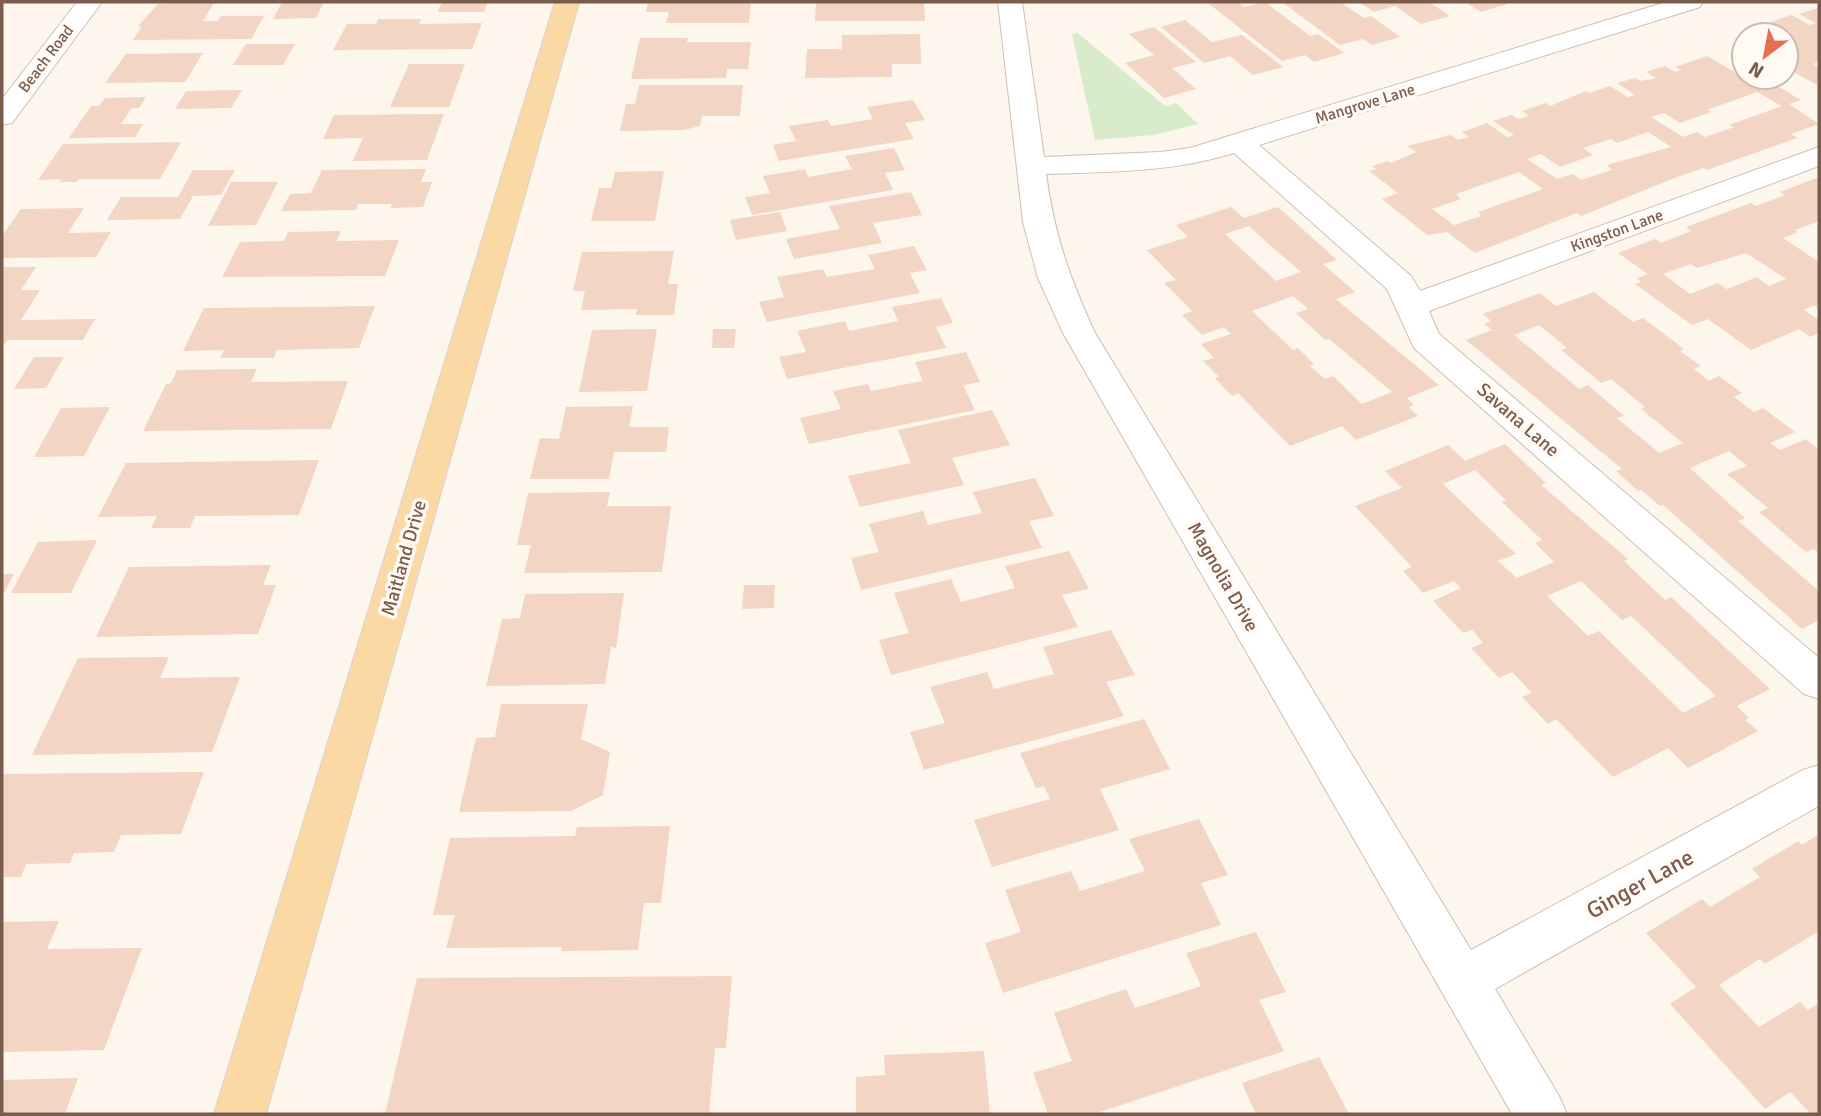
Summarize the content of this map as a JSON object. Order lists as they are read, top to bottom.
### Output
{
  "streets": {
    "main road": ["Maitland Drive"],
    "street": [
      "Beach Road",
      "Mangrove Lane",
      "Kingston Lane",
      "Savana Lane",
      "Magnolia Drive",
      "Ginger Lane"
    ]
  },
  "crossings": [
    ["Mangrove Lane", "Savana Lane"],
    ["Mangrove Lane", "Magnolia Drive"],
    ["Kingston Lane", "Savana Lane"],
    ["Magnolia Drive", "Ginger Lane"]
  ],
  "north": "bottom left"
}
